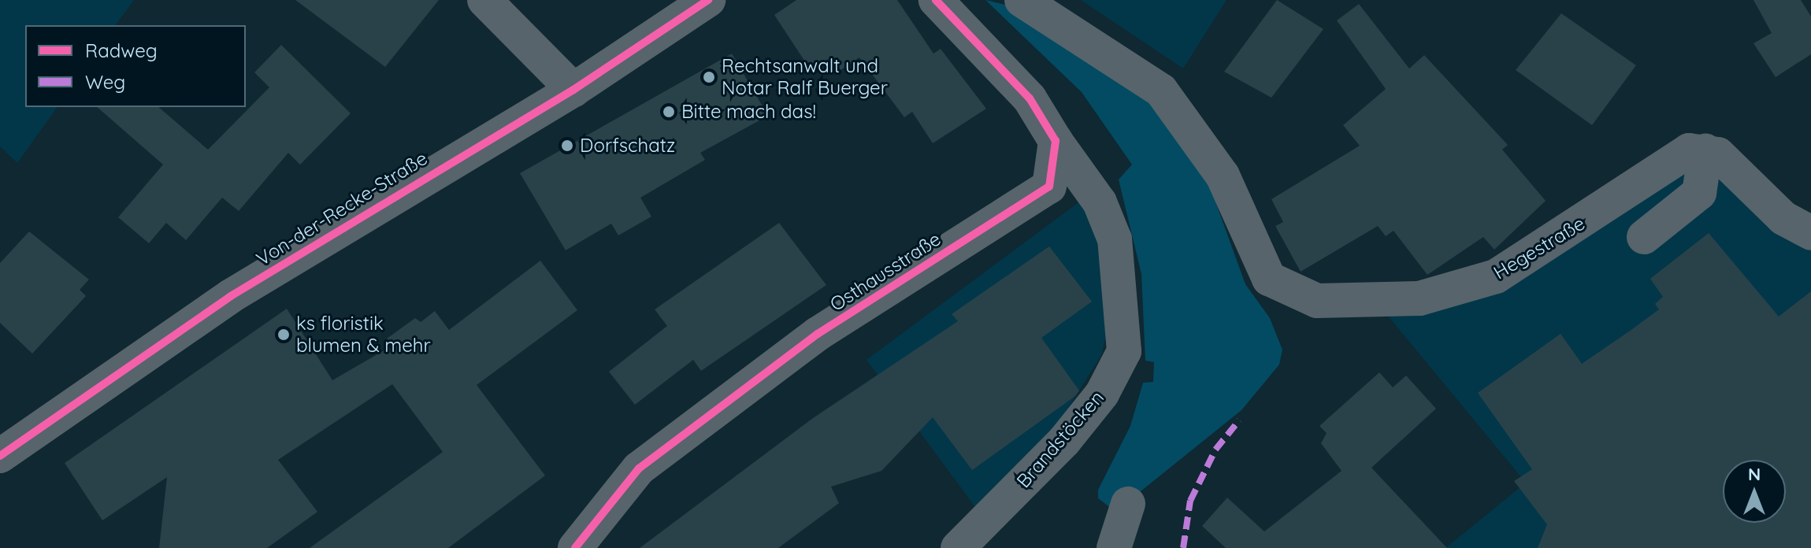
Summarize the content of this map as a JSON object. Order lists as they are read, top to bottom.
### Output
{
  "streets": {
    "street": [
      "Von-der-Recke-Straße",
      "Hegestraße",
      "Osthausstraße",
      "Brandstöcken"
    ]
  },
  "crossings": [
    ["Osthausstraße", "Brandstöcken"]
  ],
  "places": [
    "Rechtsanwalt und Notar Ralf Buerger",
    "Bitte mach das!",
    "Dorfschatz",
    "ks floristik blumen & mehr"
  ],
  "legend": ["Radweg", "Weg"],
  "north": "top"
}
